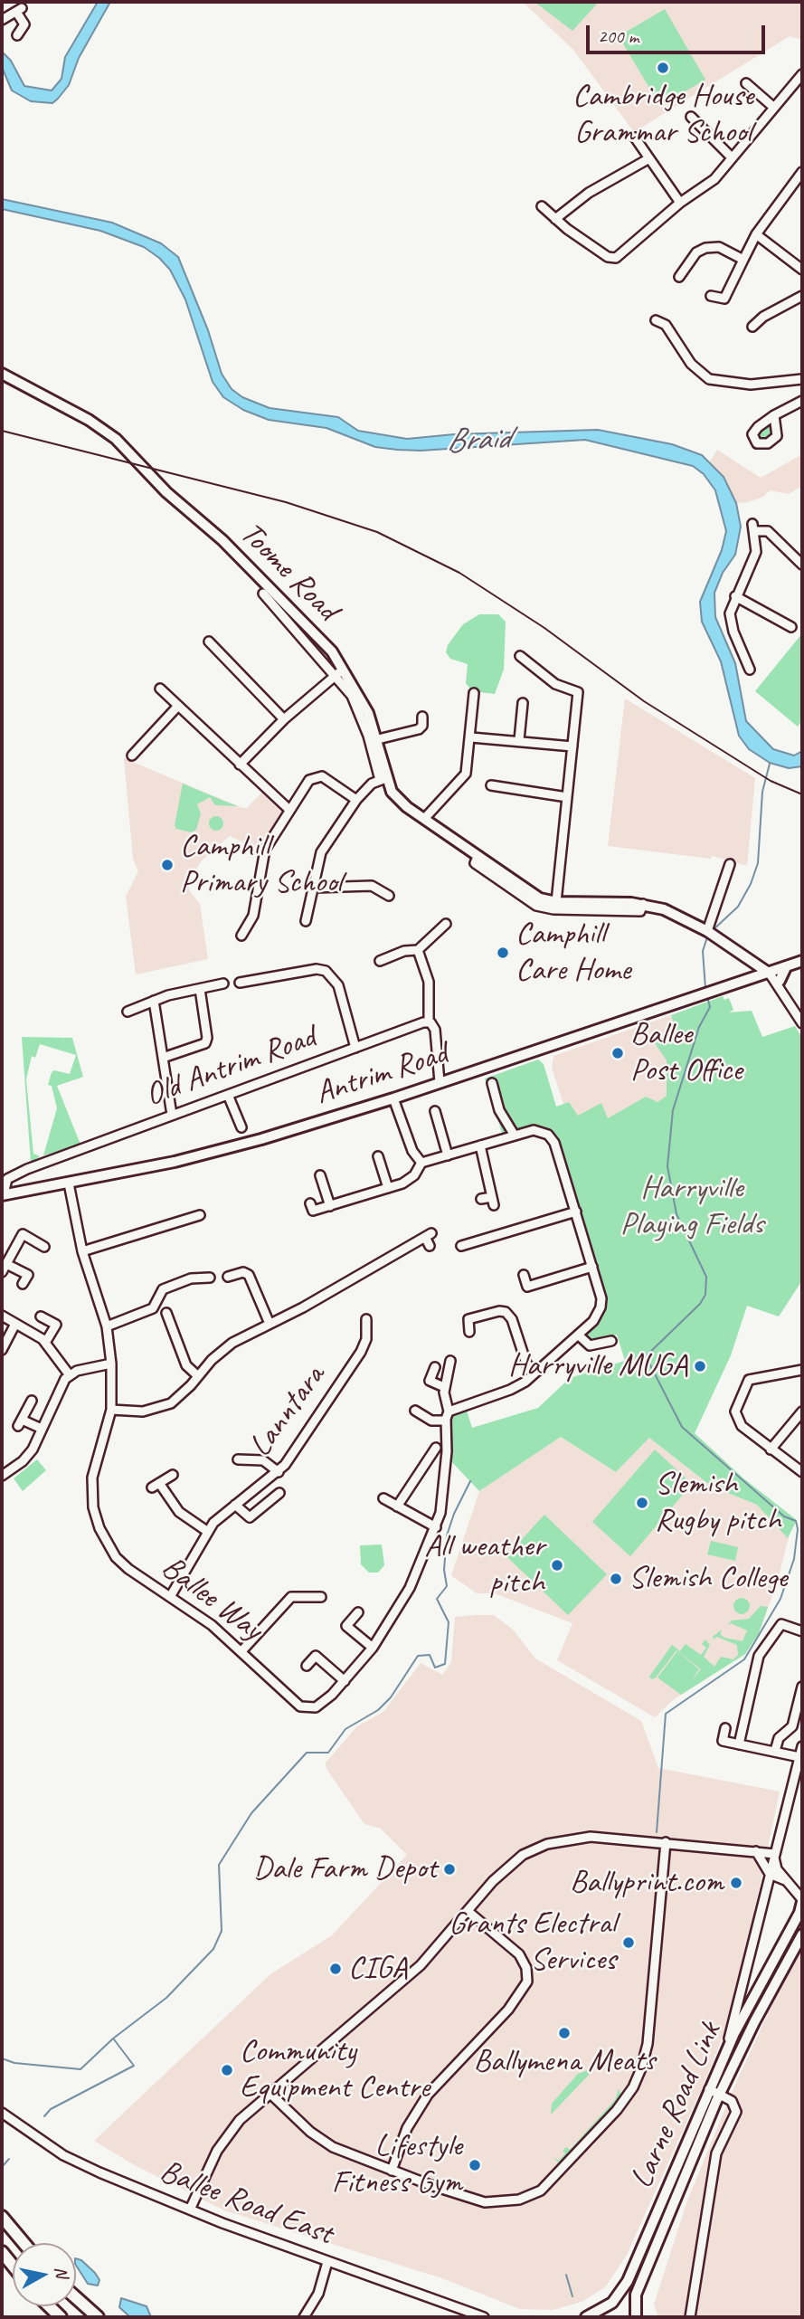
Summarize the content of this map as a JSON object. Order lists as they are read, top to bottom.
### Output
{
  "streets": {
    "main road": ["Toome Road", "Antrim Road", "Larne Road Link"],
    "street": [
      "Old Antrim Road",
      "Lanntara",
      "Ballee Way",
      "Ballee Road East"
    ]
  },
  "crossings": [
    ["Toome Road", "Antrim Road"],
    ["Old Antrim Road", "Antrim Road"],
    ["Antrim Road", "Ballee Way"],
    ["Lanntara", "Ballee Way"]
  ],
  "water": ["Braid"],
  "parks": ["Harryville Playing Fields"],
  "places": [
    "Cambridge House Grammar School",
    "Camphill Primary School",
    "Camphill Care Home",
    "Ballee Post Office",
    "Harryville MUGA",
    "Slemish Rugby pitch",
    "All weather pitch",
    "Slemish College",
    "Dale Farm Depot",
    "Ballyprint.com",
    "Grants Electral Services",
    "CIGA",
    "Ballymena Meats",
    "Community Equipment Centre",
    "Lifestyle Fitness Gym"
  ],
  "scale_bar": "200 m",
  "north": "right"
}
